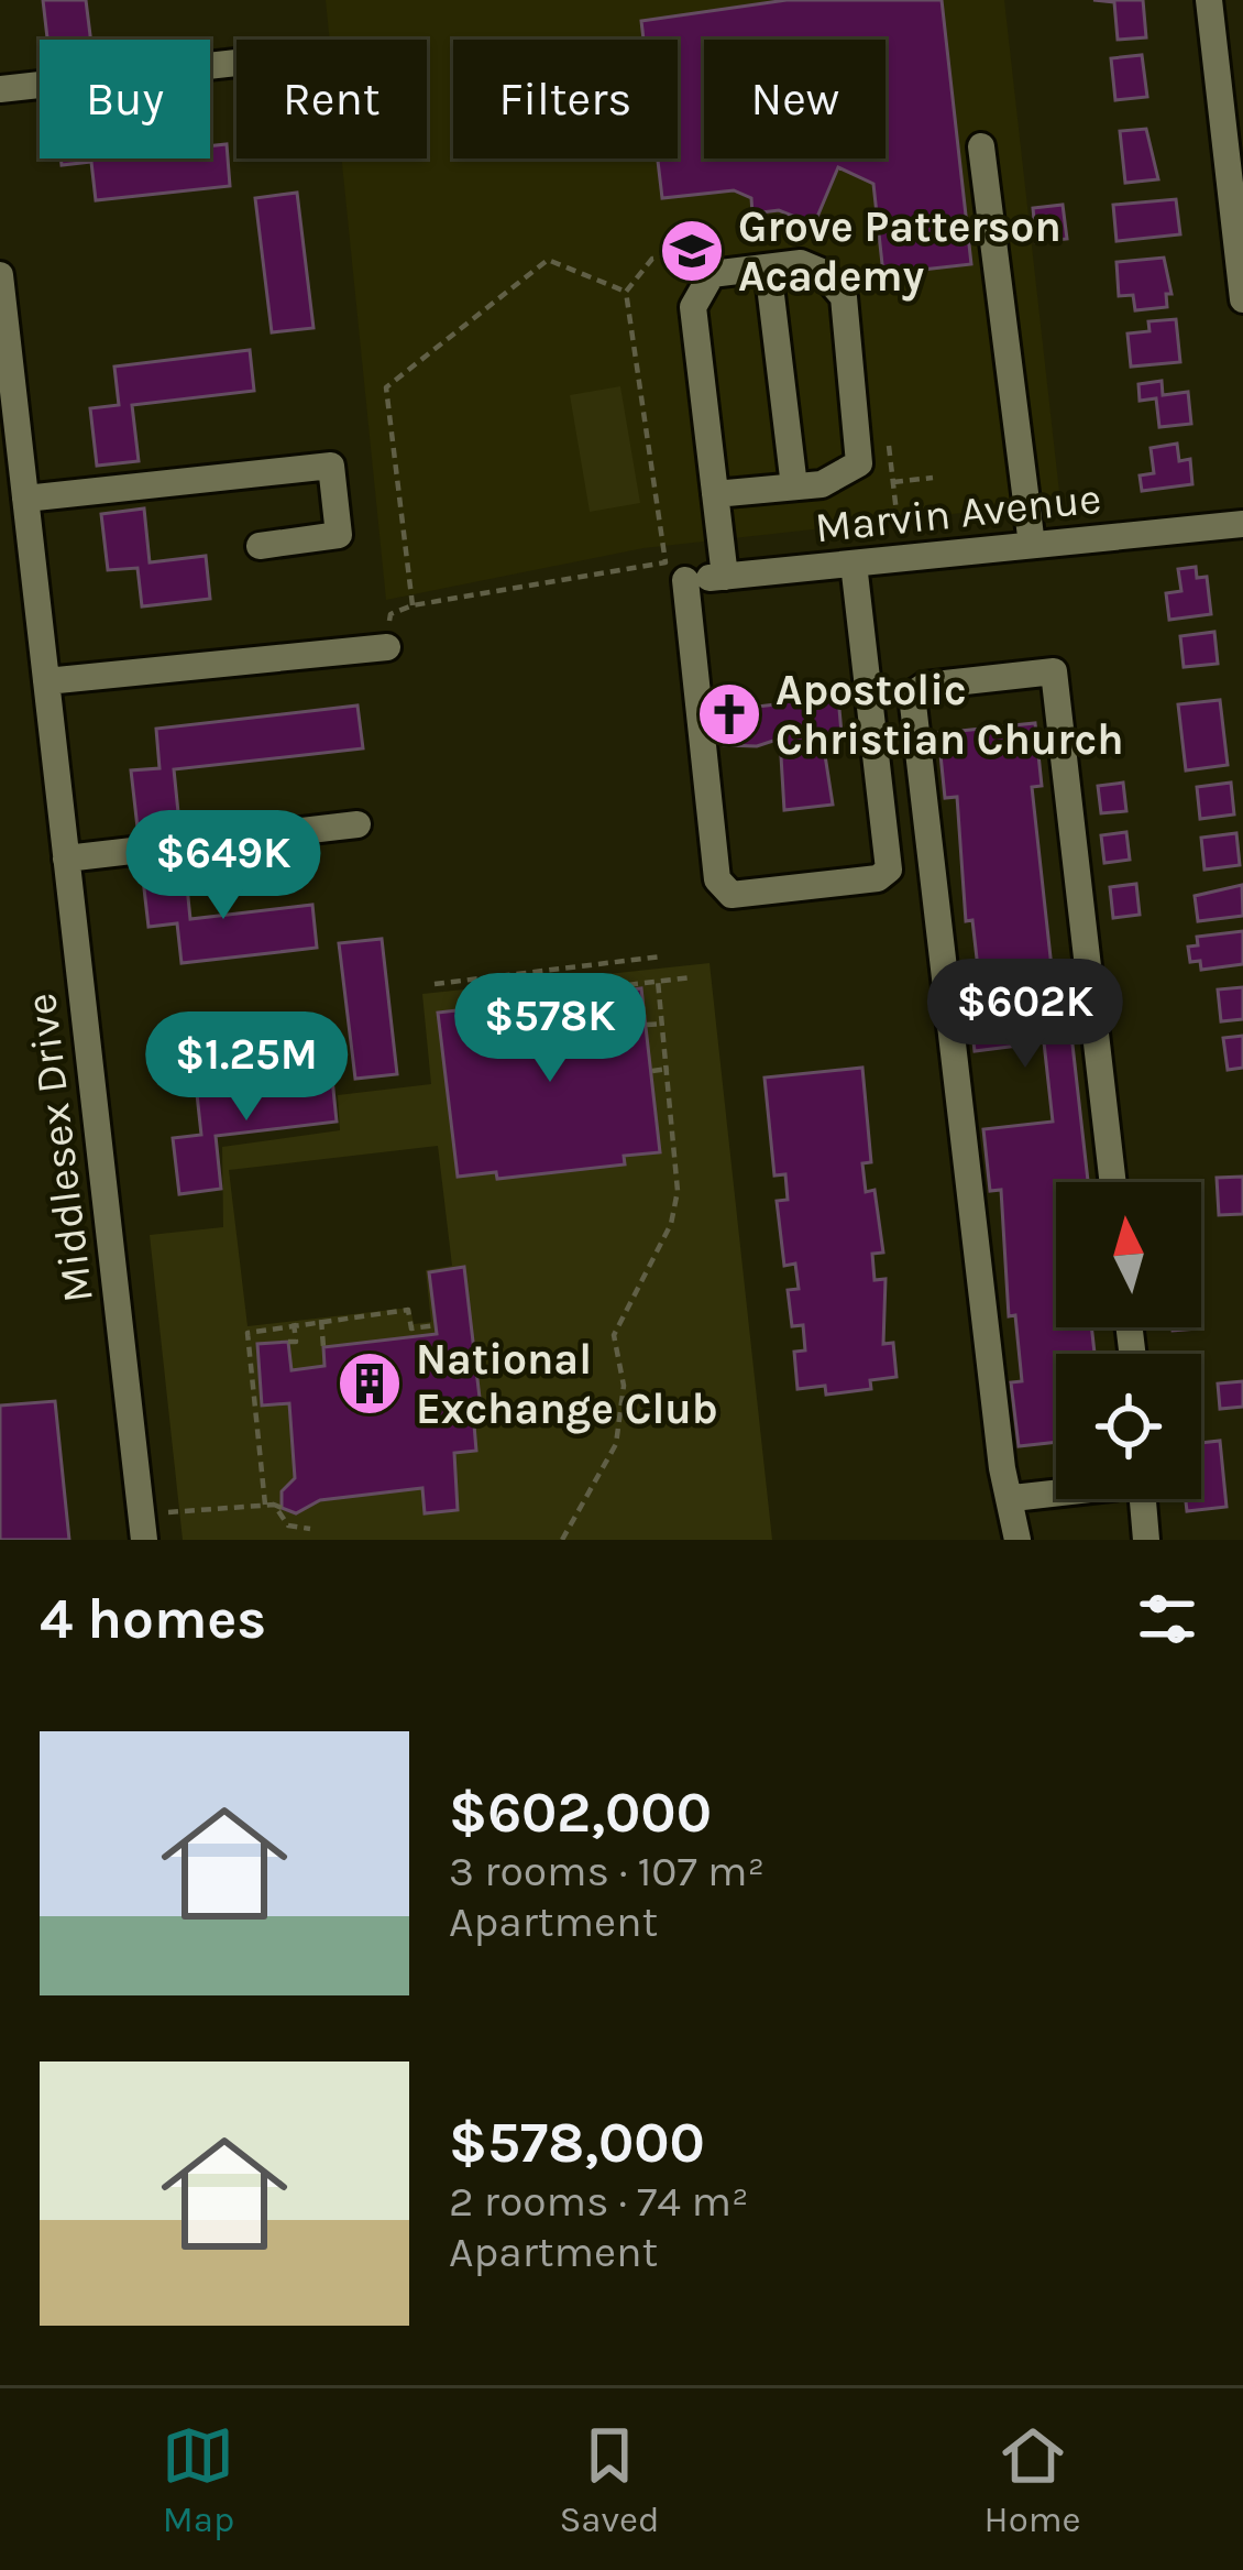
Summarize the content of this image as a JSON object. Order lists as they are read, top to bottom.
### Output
{
  "streets": {
    "street": ["Marvin Avenue", "Middlesex Drive"]
  },
  "places": {
    "school or university": ["Grove Patterson Academy"],
    "church": ["Apostolic Christian Church"],
    "building": ["National Exchange Club"]
  },
  "north": "top",
  "page": {
    "chip": [
      "Buy",
      "Rent",
      "Filters",
      "New"
    ],
    "price": [
      "$649K",
      "$602K",
      "$578K",
      "$1.25M"
    ],
    "heading": "4 homes",
    "list": [
      {
        "name": "$602,000",
        "note": "3 rooms · 107 m² · Apartment"
      },
      {
        "name": "$578,000",
        "note": "2 rooms · 74 m² · Apartment"
      }
    ],
    "tabs": ["Map", "Saved", "Home"]
  }
}
